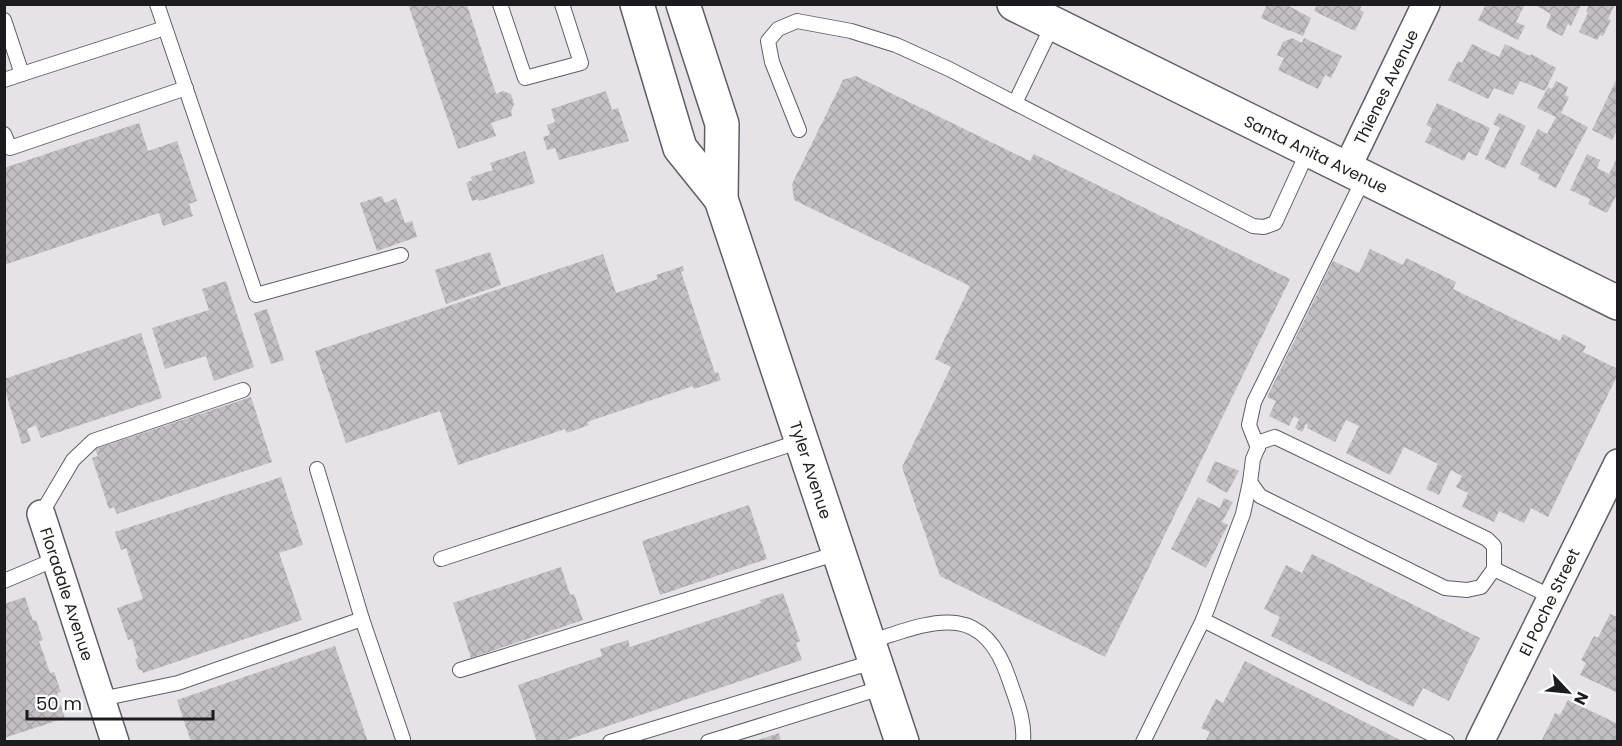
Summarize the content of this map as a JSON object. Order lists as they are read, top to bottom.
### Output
{
  "streets": {
    "main road": ["Santa Anita Avenue", "Tyler Avenue"],
    "street": ["Thienes Avenue", "Floradale Avenue", "El Poche Street"]
  },
  "crossings": [
    ["Thienes Avenue", "Santa Anita Avenue"]
  ],
  "scale_bar": "50 m",
  "north": "bottom right"
}
